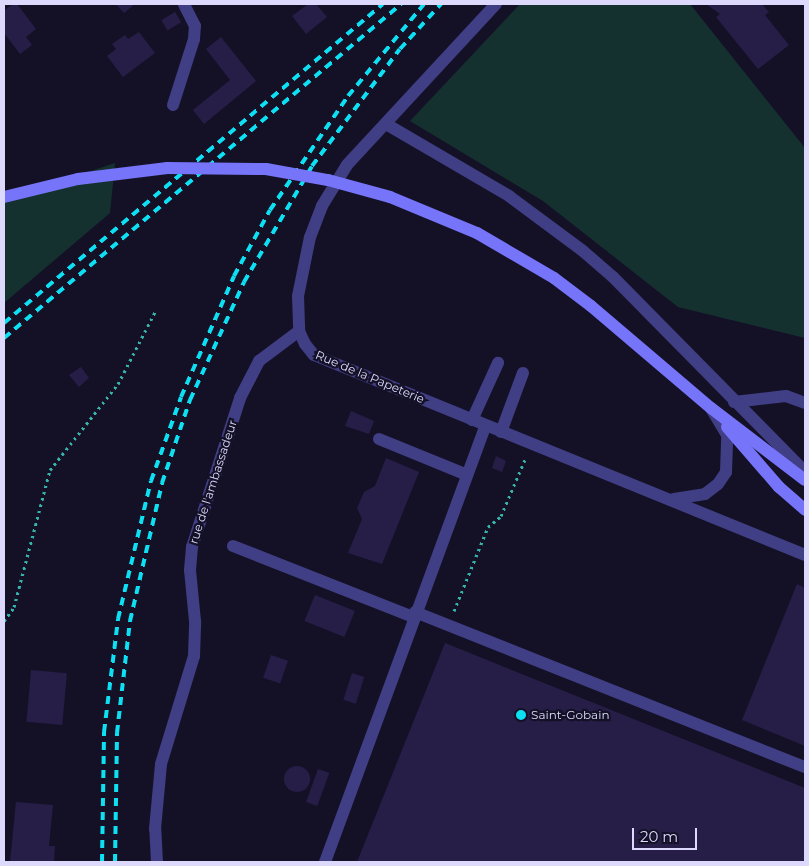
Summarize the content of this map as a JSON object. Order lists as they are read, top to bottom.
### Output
{
  "streets": {
    "street": ["Rue de la Papeterie", "rue de l'ambassadeur"]
  },
  "crossings": [
    ["Rue de la Papeterie", "rue de l'ambassadeur"]
  ],
  "places": ["Saint-Gobain"],
  "scale_bar": "20 m"
}
